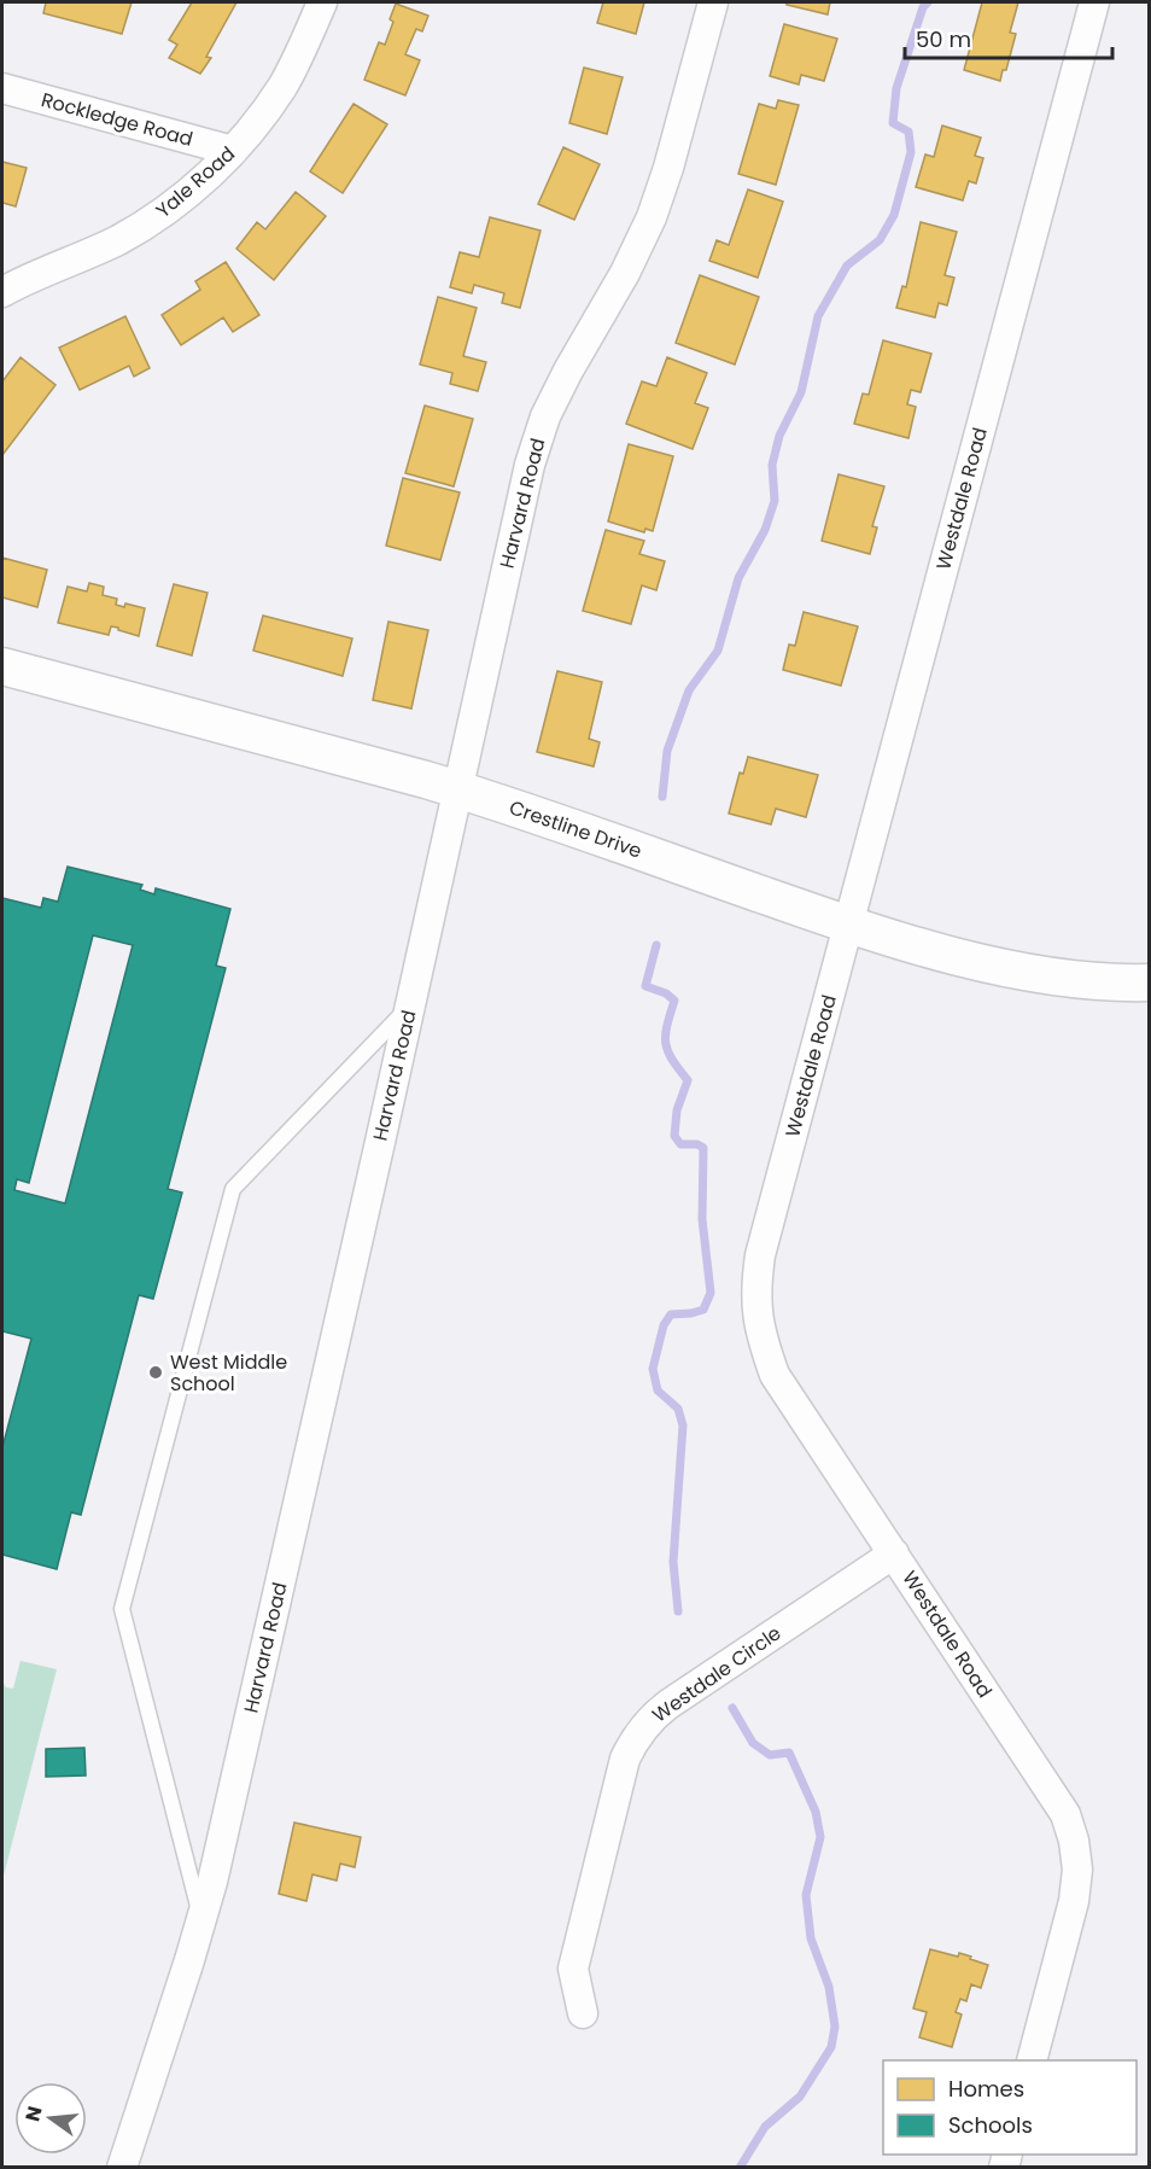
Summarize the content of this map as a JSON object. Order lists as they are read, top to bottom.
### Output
{
  "streets": {
    "street": [
      "Rockledge Road",
      "Yale Road",
      "Westdale Road",
      "Harvard Road",
      "Crestline Drive",
      "Westdale Circle"
    ]
  },
  "crossings": [
    ["Rockledge Road", "Yale Road"],
    ["Westdale Road", "Crestline Drive"],
    ["Westdale Road", "Westdale Circle"],
    ["Harvard Road", "Crestline Drive"]
  ],
  "places": ["West Middle School"],
  "legend": ["Homes", "Schools"],
  "scale_bar": "50 m",
  "north": "left"
}
